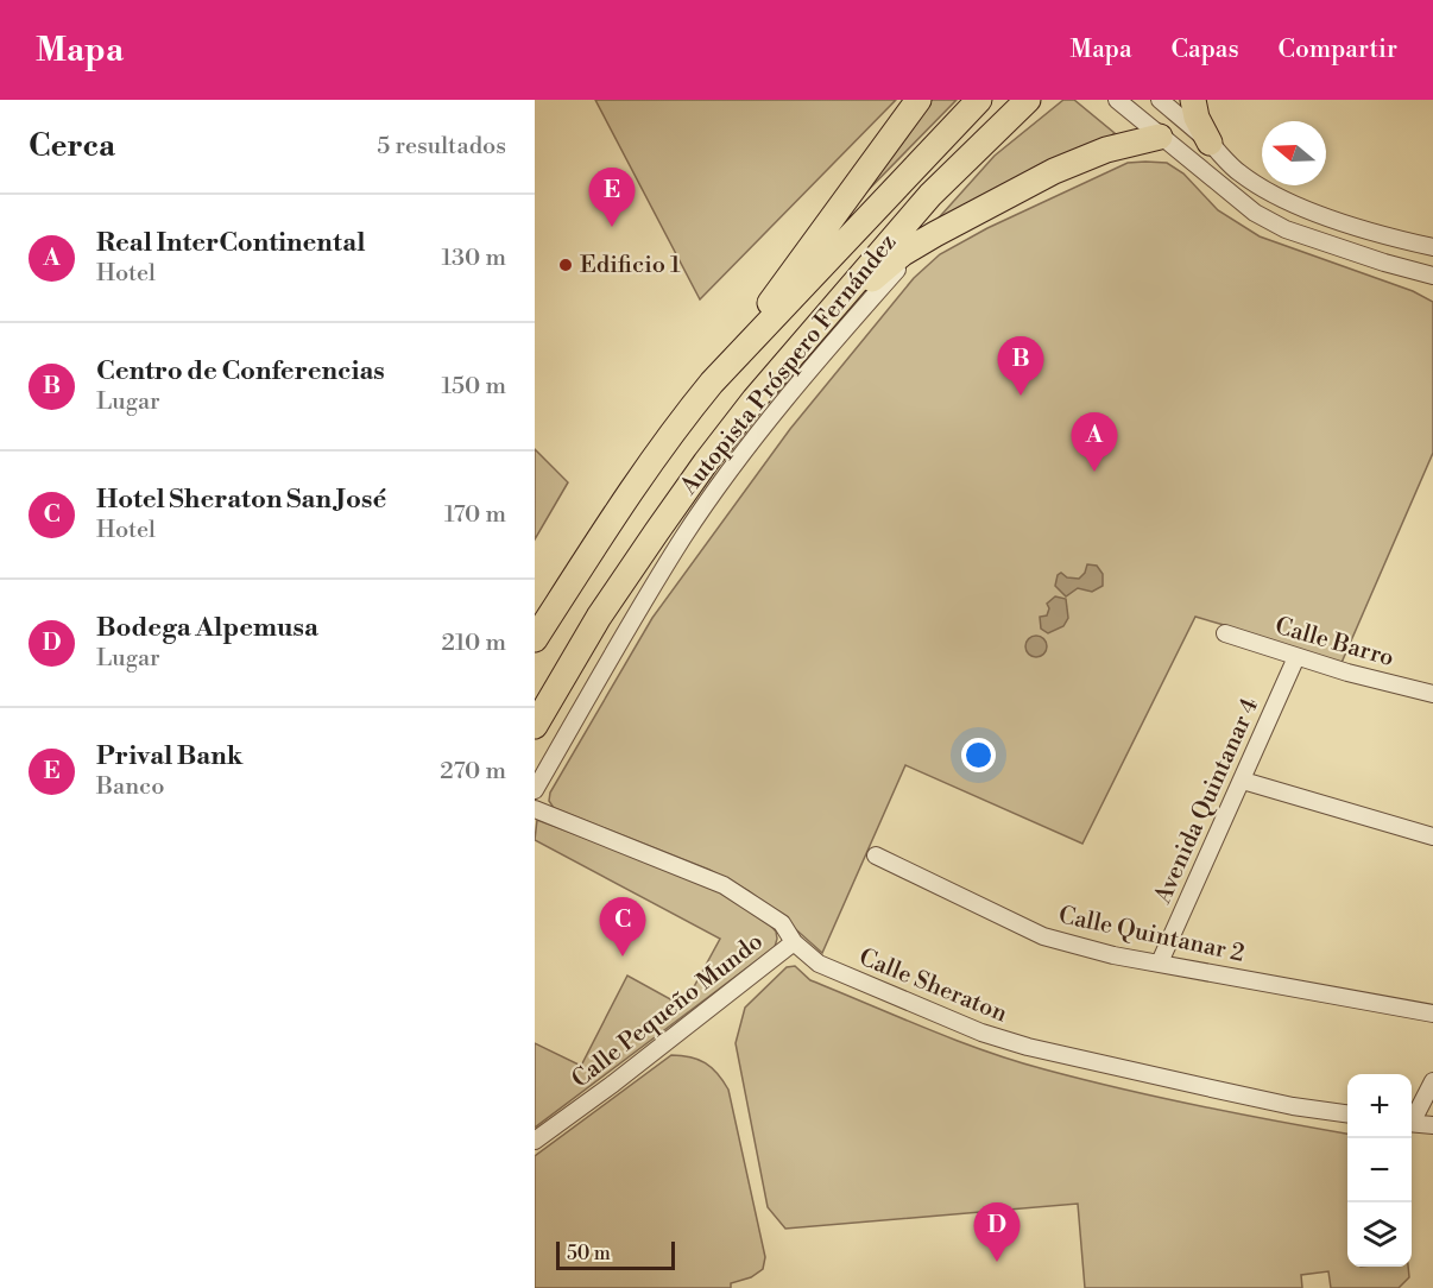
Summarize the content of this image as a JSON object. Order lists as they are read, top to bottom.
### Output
{
  "streets": {
    "highway": ["Autopista Próspero Fernández"],
    "street": [
      "Calle Barro",
      "Avenida Quintanar 4",
      "Calle Quintanar 2",
      "Calle Sheraton",
      "Calle Pequeño Mundo"
    ]
  },
  "crossings": [
    ["Calle Barro", "Avenida Quintanar 4"],
    ["Avenida Quintanar 4", "Calle Quintanar 2"],
    ["Calle Sheraton", "Calle Pequeño Mundo"]
  ],
  "places": ["Edificio 1"],
  "scale_bar": "50 m",
  "north": "left",
  "page": {
    "header": "Mapa",
    "nav": ["Mapa", "Capas", "Compartir"],
    "heading": ["Cerca", "5 resultados"],
    "pins": [
      "E",
      "B",
      "A",
      "C",
      "D"
    ],
    "list": [
      {
        "mark": "A",
        "name": "Real InterContinental",
        "note": "Hotel",
        "value": "130 m"
      },
      {
        "mark": "B",
        "name": "Centro de Conferencias",
        "note": "Lugar",
        "value": "150 m"
      },
      {
        "mark": "C",
        "name": "Hotel Sheraton San José",
        "note": "Hotel",
        "value": "170 m"
      },
      {
        "mark": "D",
        "name": "Bodega Alpemusa",
        "note": "Lugar",
        "value": "210 m"
      },
      {
        "mark": "E",
        "name": "Prival Bank",
        "note": "Banco",
        "value": "270 m"
      }
    ],
    "map_buttons": ["+", "−"],
    "scale": "50 m"
  }
}
